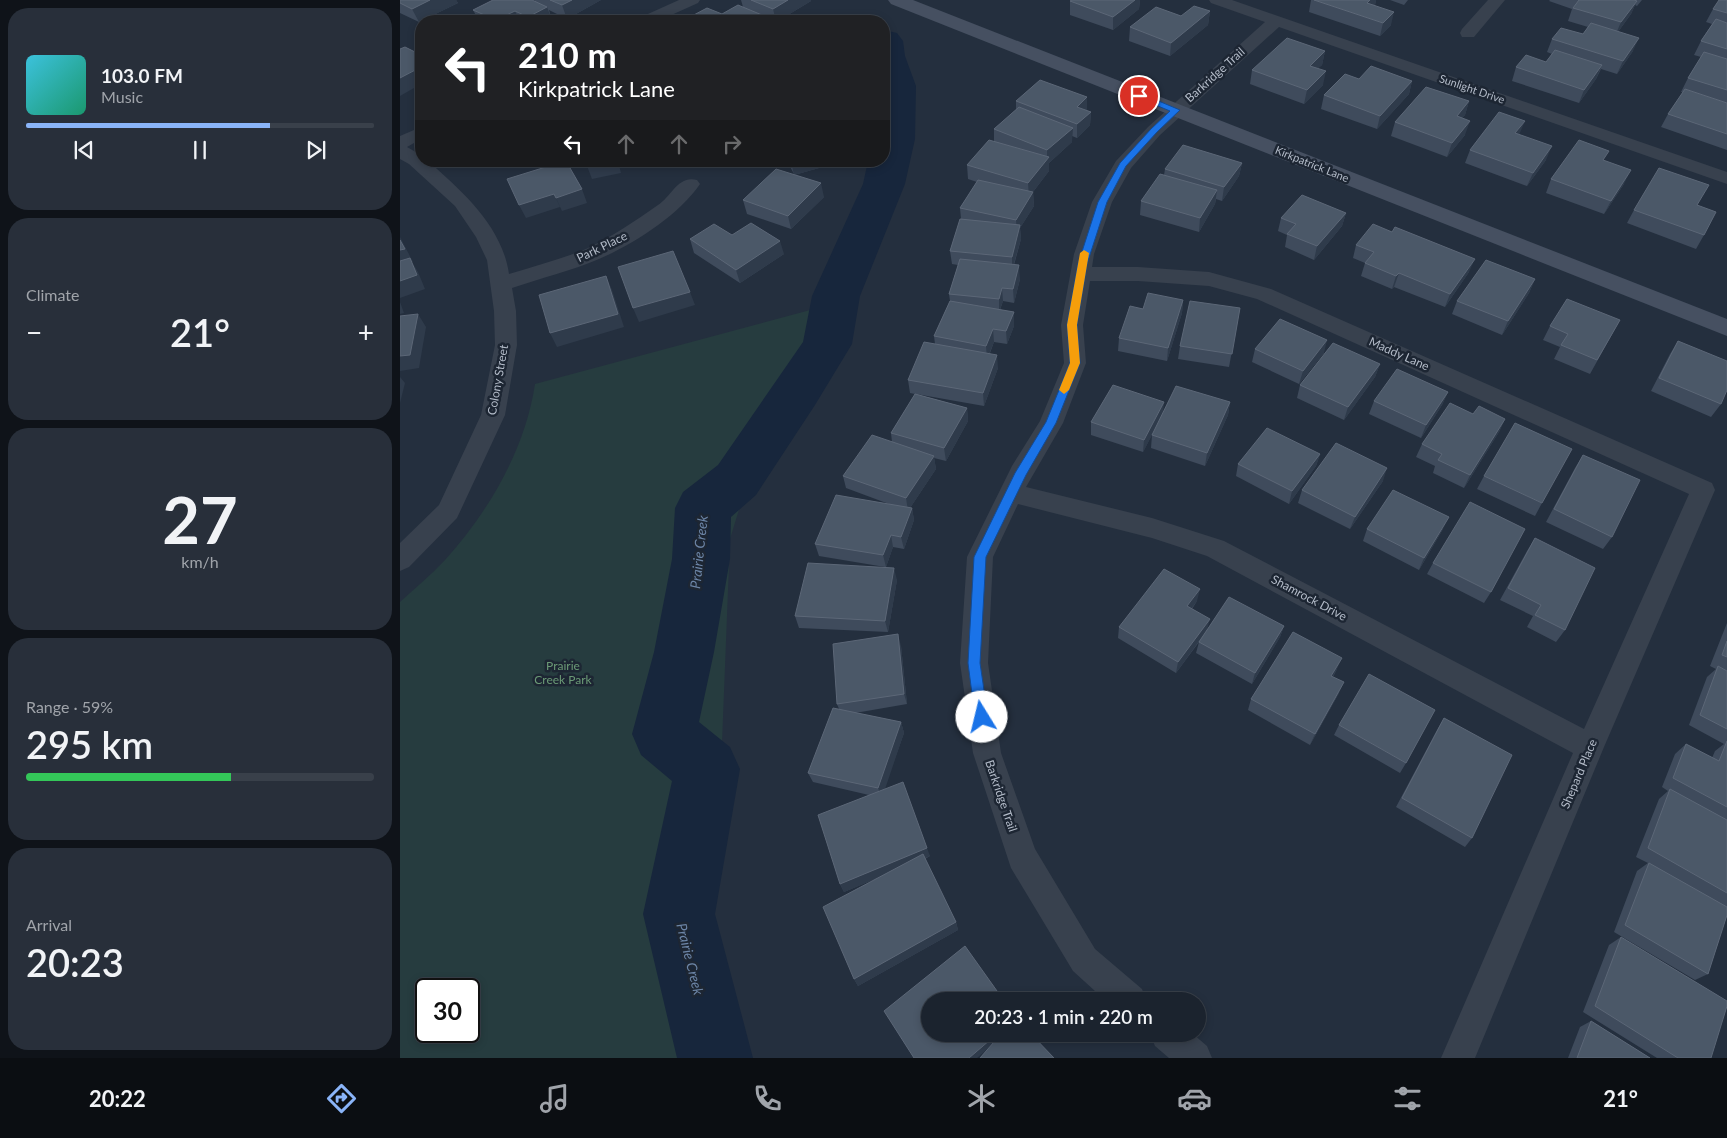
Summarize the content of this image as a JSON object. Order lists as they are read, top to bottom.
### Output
{
  "streets": {
    "street": [
      "Barkridge Trail",
      "Sunlight Drive",
      "Kirkpatrick Lane",
      "Park Place",
      "Maddy Lane",
      "Colony Street",
      "Shamrock Drive",
      "Shepard Place"
    ]
  },
  "crossings": [
    ["Barkridge Trail", "Sunlight Drive"],
    ["Barkridge Trail", "Kirkpatrick Lane"],
    ["Barkridge Trail", "Maddy Lane"],
    ["Barkridge Trail", "Shamrock Drive"],
    ["Park Place", "Colony Street"],
    ["Maddy Lane", "Shepard Place"],
    ["Shamrock Drive", "Shepard Place"]
  ],
  "water": ["Prairie Creek"],
  "parks": ["Prairie Creek Park"],
  "page": {
    "turn": ["210 m", "Kirkpatrick Lane"],
    "song": ["103.0 FM", "Music"],
    "tile": [
      "Climate",
      ["27", "km/h"],
      ["Range · 59%", "295 km"],
      ["Arrival", "20:23"]
    ],
    "heat": ["−", "21°", "+"],
    "limit": "30",
    "trip": "20:23 · 1 min · 220 m",
    "tabs": ["20:22", "21°"]
  }
}
